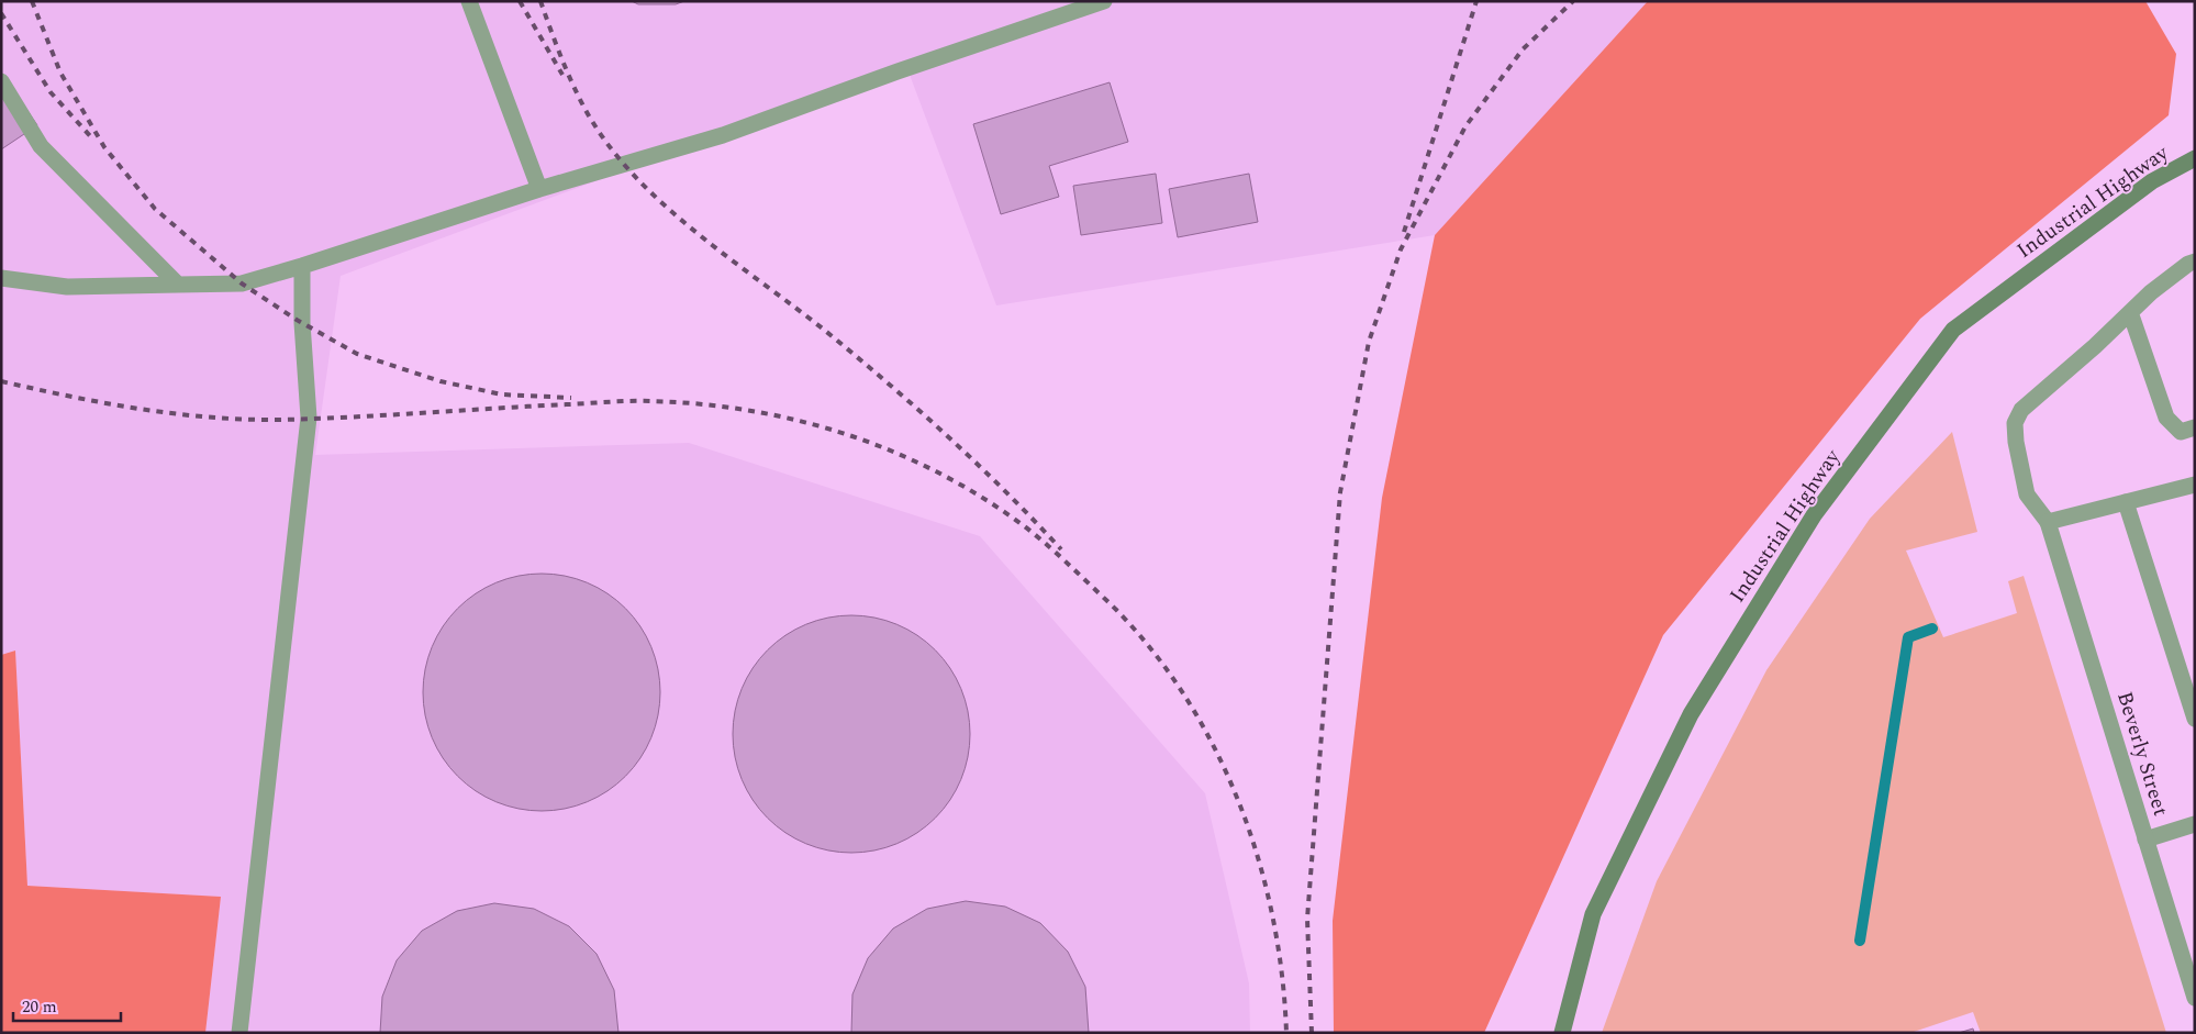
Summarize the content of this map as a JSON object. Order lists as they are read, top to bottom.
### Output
{
  "streets": {
    "main road": ["Industrial Highway"],
    "street": ["Beverly Street"]
  },
  "scale_bar": "20 m"
}
